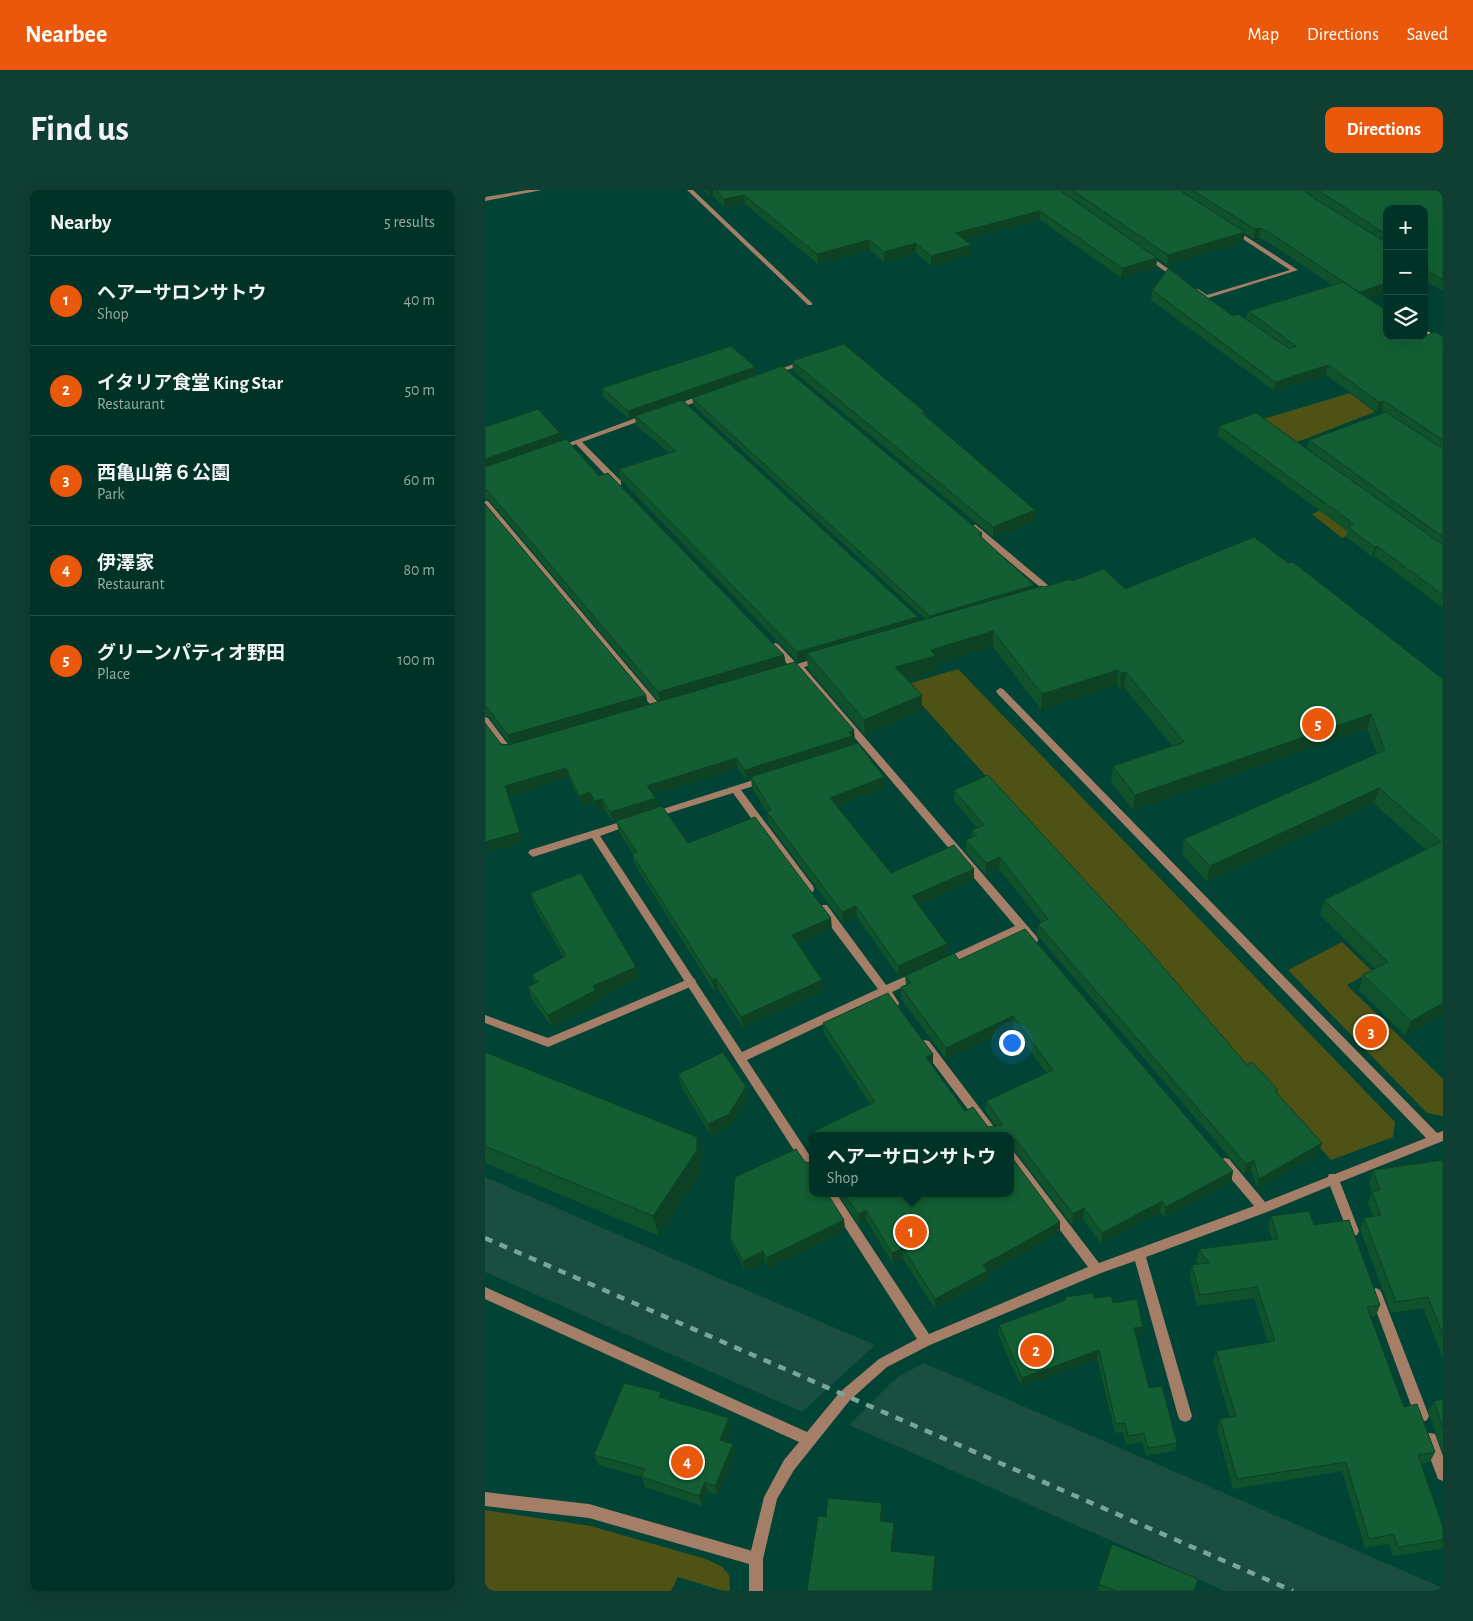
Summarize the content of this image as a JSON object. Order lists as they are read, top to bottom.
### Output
{
  "page": {
    "header": "Nearbee",
    "nav": ["Map", "Directions", "Saved"],
    "buttons": "Directions",
    "title": "Find us",
    "heading": ["Nearby", "5 results"],
    "map_buttons": ["+", "−"],
    "list": [
      {
        "mark": "1",
        "name": "ヘアーサロンサトウ",
        "note": "Shop",
        "value": "40 m"
      },
      {
        "mark": "2",
        "name": "イタリア食堂 King Star",
        "note": "Restaurant",
        "value": "50 m"
      },
      {
        "mark": "3",
        "name": "西亀山第６公園",
        "note": "Park",
        "value": "60 m"
      },
      {
        "mark": "4",
        "name": "伊澤家",
        "note": "Restaurant",
        "value": "80 m"
      },
      {
        "mark": "5",
        "name": "グリーンパティオ野田",
        "note": "Place",
        "value": "100 m"
      }
    ],
    "pins": [
      "5",
      "3",
      "1",
      "2",
      "4"
    ],
    "popup": ["ヘアーサロンサトウ", "Shop"]
  }
}
